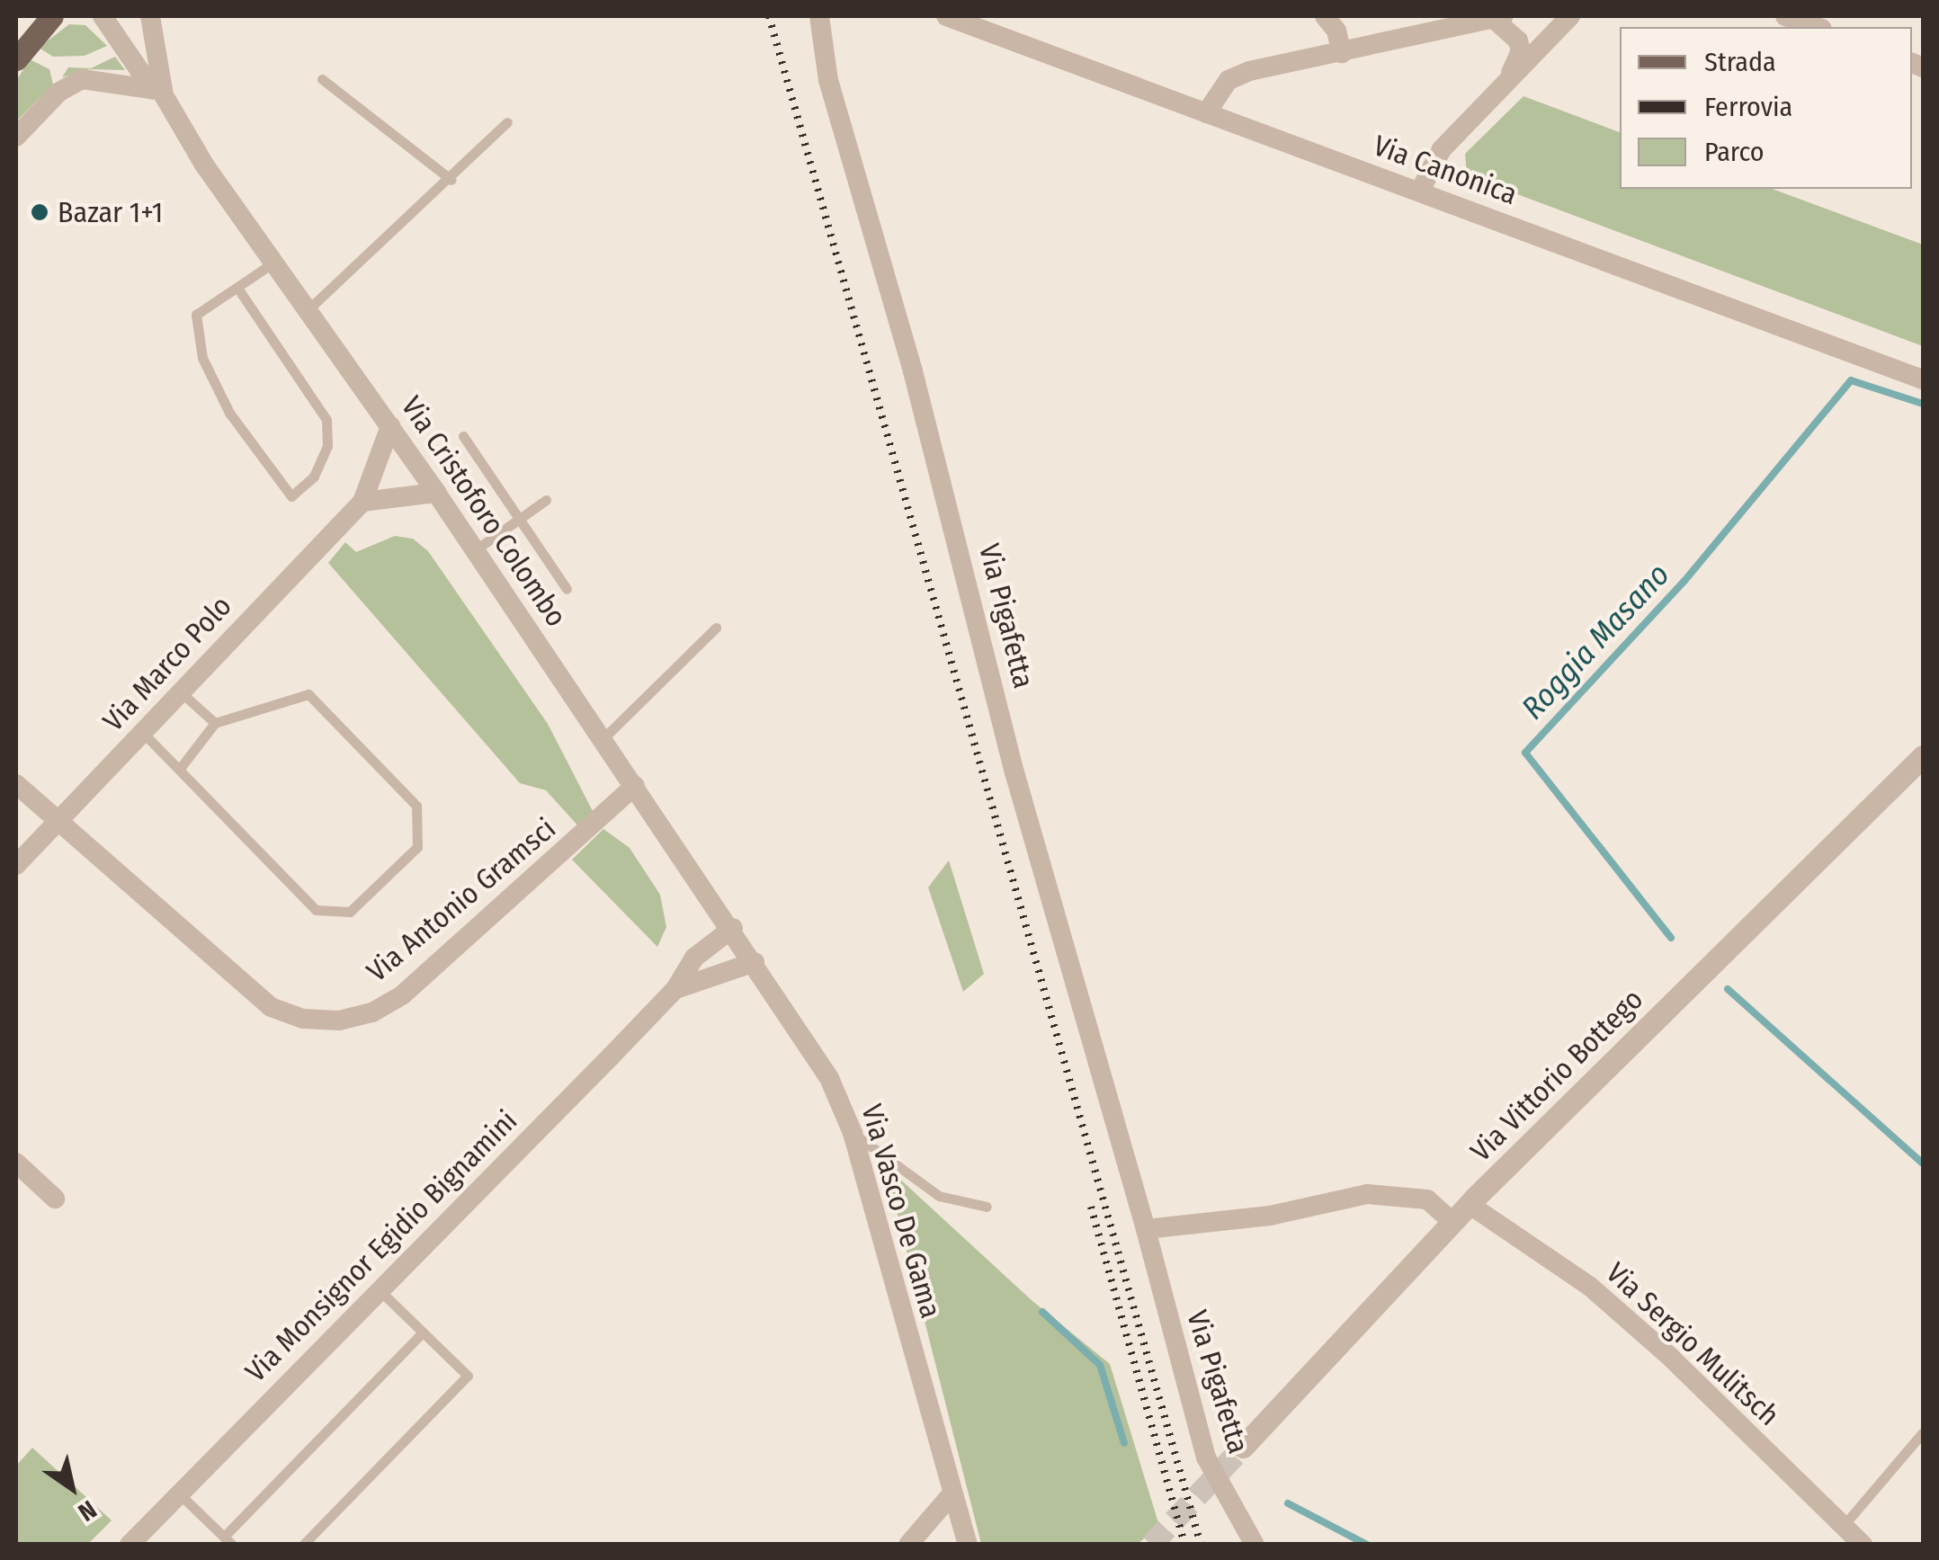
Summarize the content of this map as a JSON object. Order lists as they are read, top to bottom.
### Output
{
  "streets": {
    "street": [
      "Via Canonica",
      "Via Cristoforo Colombo",
      "Via Pigafetta",
      "Via Marco Polo",
      "Via Antonio Gramsci",
      "Via Vittorio Bottego",
      "Via Vasco De Gama",
      "Via Monsignor Egidio Bignamini",
      "Via Sergio Mulitsch"
    ]
  },
  "crossings": [
    ["Via Cristoforo Colombo", "Via Marco Polo"],
    ["Via Cristoforo Colombo", "Via Antonio Gramsci"],
    ["Via Cristoforo Colombo", "Via Vasco De Gama"],
    ["Via Cristoforo Colombo", "Via Monsignor Egidio Bignamini"],
    ["Via Marco Polo", "Via Antonio Gramsci"],
    ["Via Vittorio Bottego", "Via Sergio Mulitsch"],
    ["Via Vasco De Gama", "Via Monsignor Egidio Bignamini"]
  ],
  "water": ["Roggia Masano"],
  "places": ["Bazar 1+1"],
  "legend": ["Strada", "Ferrovia", "Parco"],
  "north": "bottom right"
}
